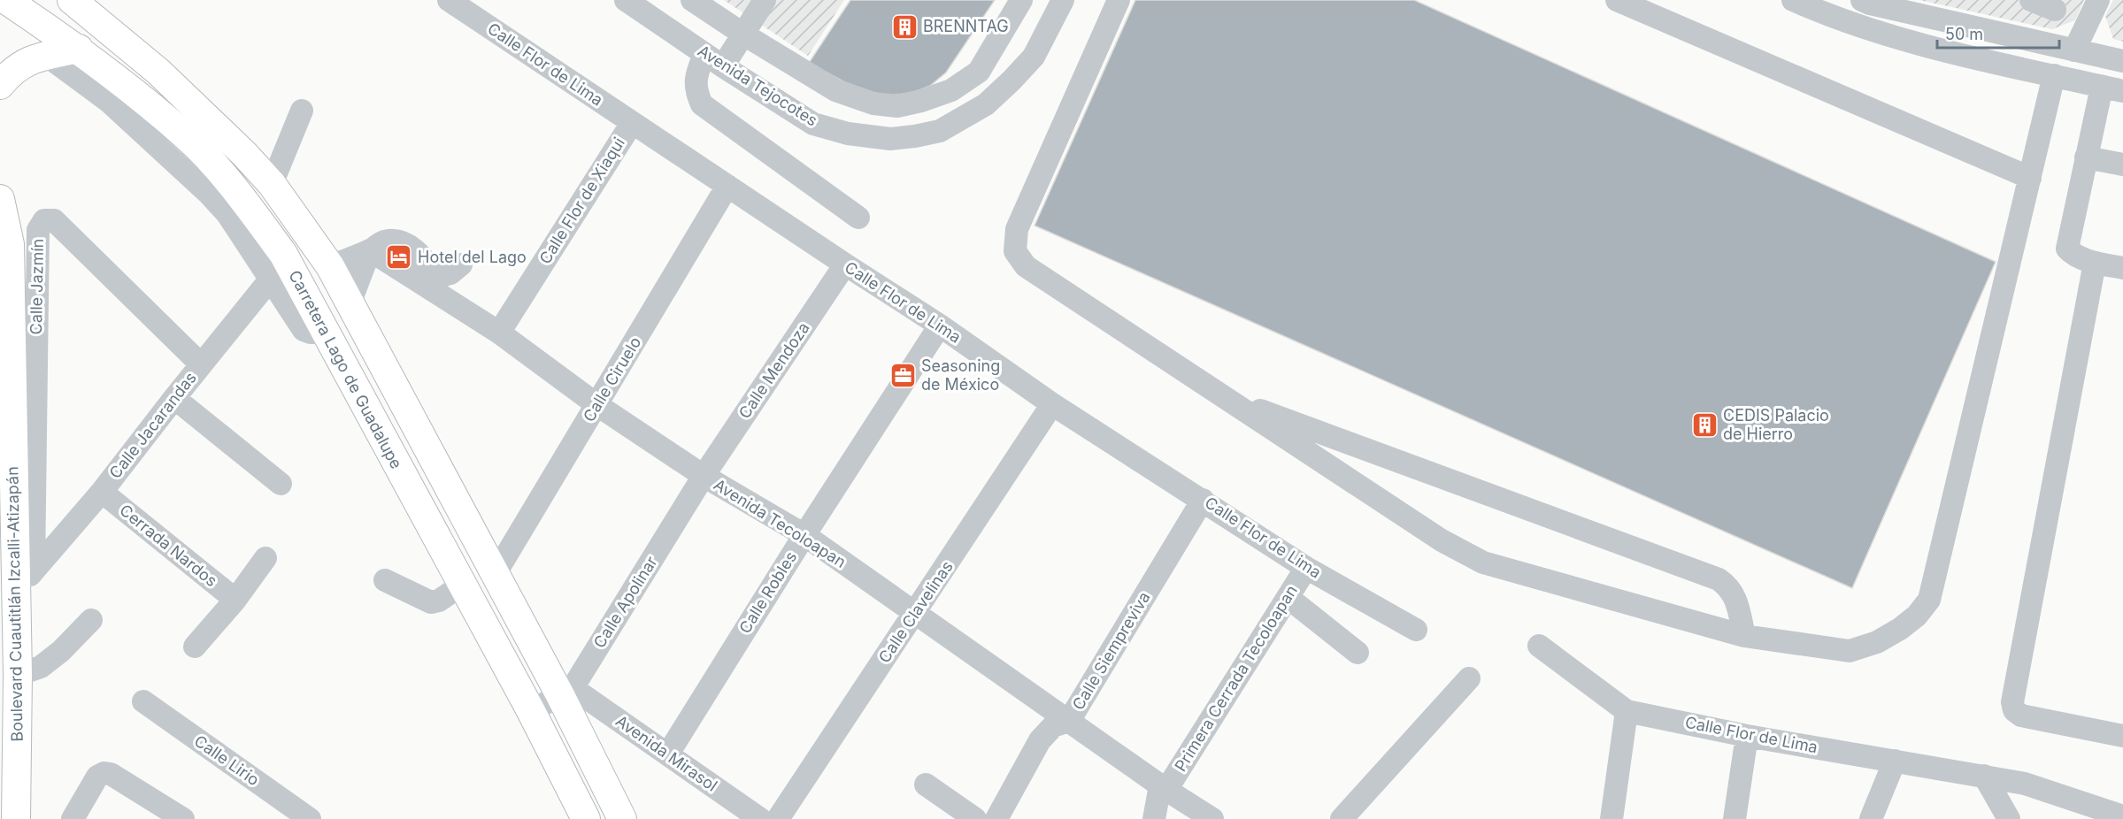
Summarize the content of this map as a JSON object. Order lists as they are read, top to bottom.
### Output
{
  "streets": {
    "main road": ["Carretera Lago de Guadalupe", "Boulevard Cuautitlán Izcalli-Atizapán"],
    "street": [
      "Calle Flor de Lima",
      "Avenida Tejocotes",
      "Calle Flor de Xiaqui",
      "Calle Jazmín",
      "Calle Mendoza",
      "Calle Ciruelo",
      "Calle Jacarandas",
      "Avenida Tecoloapan",
      "Cerrada Nardos",
      "Calle Robles",
      "Calle Apolinar",
      "Calle Clavelinas",
      "Calle Siempreviva",
      "Primera Cerrada Tecoloapan",
      "Avenida Mirasol",
      "Calle Lirio"
    ]
  },
  "crossings": [
    ["Calle Flor de Lima", "Calle Flor de Xiaqui"],
    ["Calle Flor de Lima", "Calle Mendoza"],
    ["Calle Flor de Lima", "Calle Ciruelo"],
    ["Calle Flor de Lima", "Calle Robles"],
    ["Calle Flor de Lima", "Calle Clavelinas"],
    ["Calle Flor de Lima", "Calle Siempreviva"],
    ["Calle Flor de Lima", "Primera Cerrada Tecoloapan"],
    ["Calle Flor de Xiaqui", "Avenida Tecoloapan"],
    ["Calle Jazmín", "Calle Jacarandas"],
    ["Calle Jazmín", "Boulevard Cuautitlán Izcalli-Atizapán"],
    ["Carretera Lago de Guadalupe", "Calle Apolinar"],
    ["Calle Mendoza", "Avenida Tecoloapan"],
    ["Calle Mendoza", "Calle Apolinar"],
    ["Calle Ciruelo", "Avenida Tecoloapan"],
    ["Calle Jacarandas", "Cerrada Nardos"],
    ["Calle Jacarandas", "Boulevard Cuautitlán Izcalli-Atizapán"],
    ["Avenida Tecoloapan", "Calle Robles"],
    ["Avenida Tecoloapan", "Calle Apolinar"],
    ["Avenida Tecoloapan", "Calle Clavelinas"],
    ["Avenida Tecoloapan", "Calle Siempreviva"],
    ["Avenida Tecoloapan", "Primera Cerrada Tecoloapan"],
    ["Calle Robles", "Avenida Mirasol"],
    ["Calle Apolinar", "Avenida Mirasol"]
  ],
  "places": {
    "building": ["BRENNTAG", "CEDIS Palacio de Hierro"],
    "hotel": ["Hotel del Lago"],
    "office": ["Seasoning de México"]
  },
  "scale_bar": "50 m"
}
